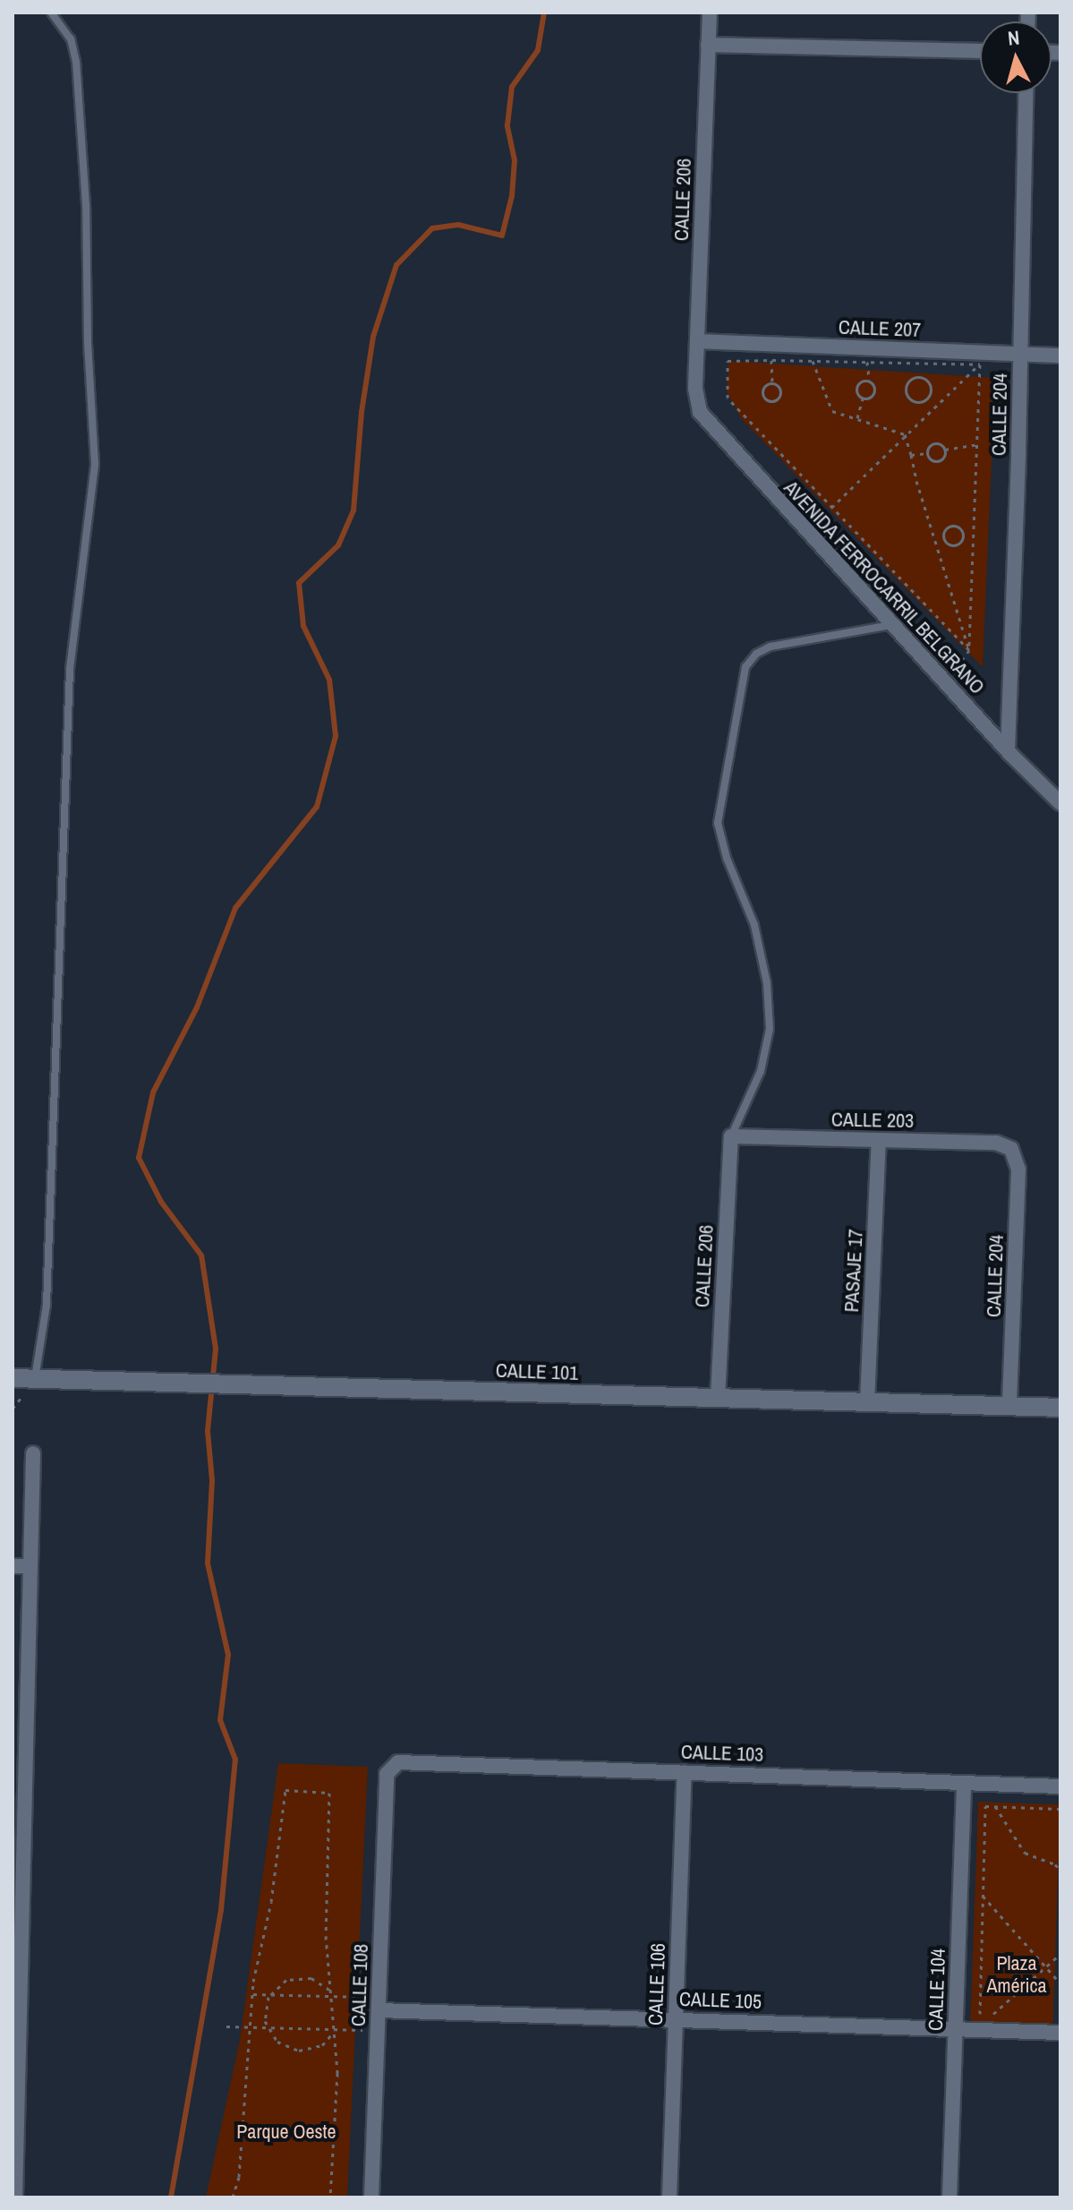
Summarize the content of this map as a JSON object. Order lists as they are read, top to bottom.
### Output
{
  "streets": {
    "street": [
      "CALLE 206",
      "CALLE 207",
      "CALLE 204",
      "AVENIDA FERROCARRIL BELGRANO",
      "CALLE 203",
      "PASAJE 17",
      "CALLE 101",
      "CALLE 103",
      "CALLE 106",
      "CALLE 108",
      "CALLE 104",
      "CALLE 105"
    ]
  },
  "crossings": [
    ["CALLE 206", "CALLE 207"],
    ["CALLE 206", "AVENIDA FERROCARRIL BELGRANO"],
    ["CALLE 206", "CALLE 203"],
    ["CALLE 206", "CALLE 101"],
    ["CALLE 207", "CALLE 204"],
    ["CALLE 204", "AVENIDA FERROCARRIL BELGRANO"],
    ["CALLE 204", "CALLE 203"],
    ["CALLE 204", "CALLE 101"],
    ["CALLE 203", "PASAJE 17"],
    ["PASAJE 17", "CALLE 101"],
    ["CALLE 103", "CALLE 106"],
    ["CALLE 103", "CALLE 108"],
    ["CALLE 103", "CALLE 104"],
    ["CALLE 106", "CALLE 105"],
    ["CALLE 108", "CALLE 105"],
    ["CALLE 104", "CALLE 105"]
  ],
  "parks": ["Plaza América", "Parque Oeste"],
  "north": "top"
}
